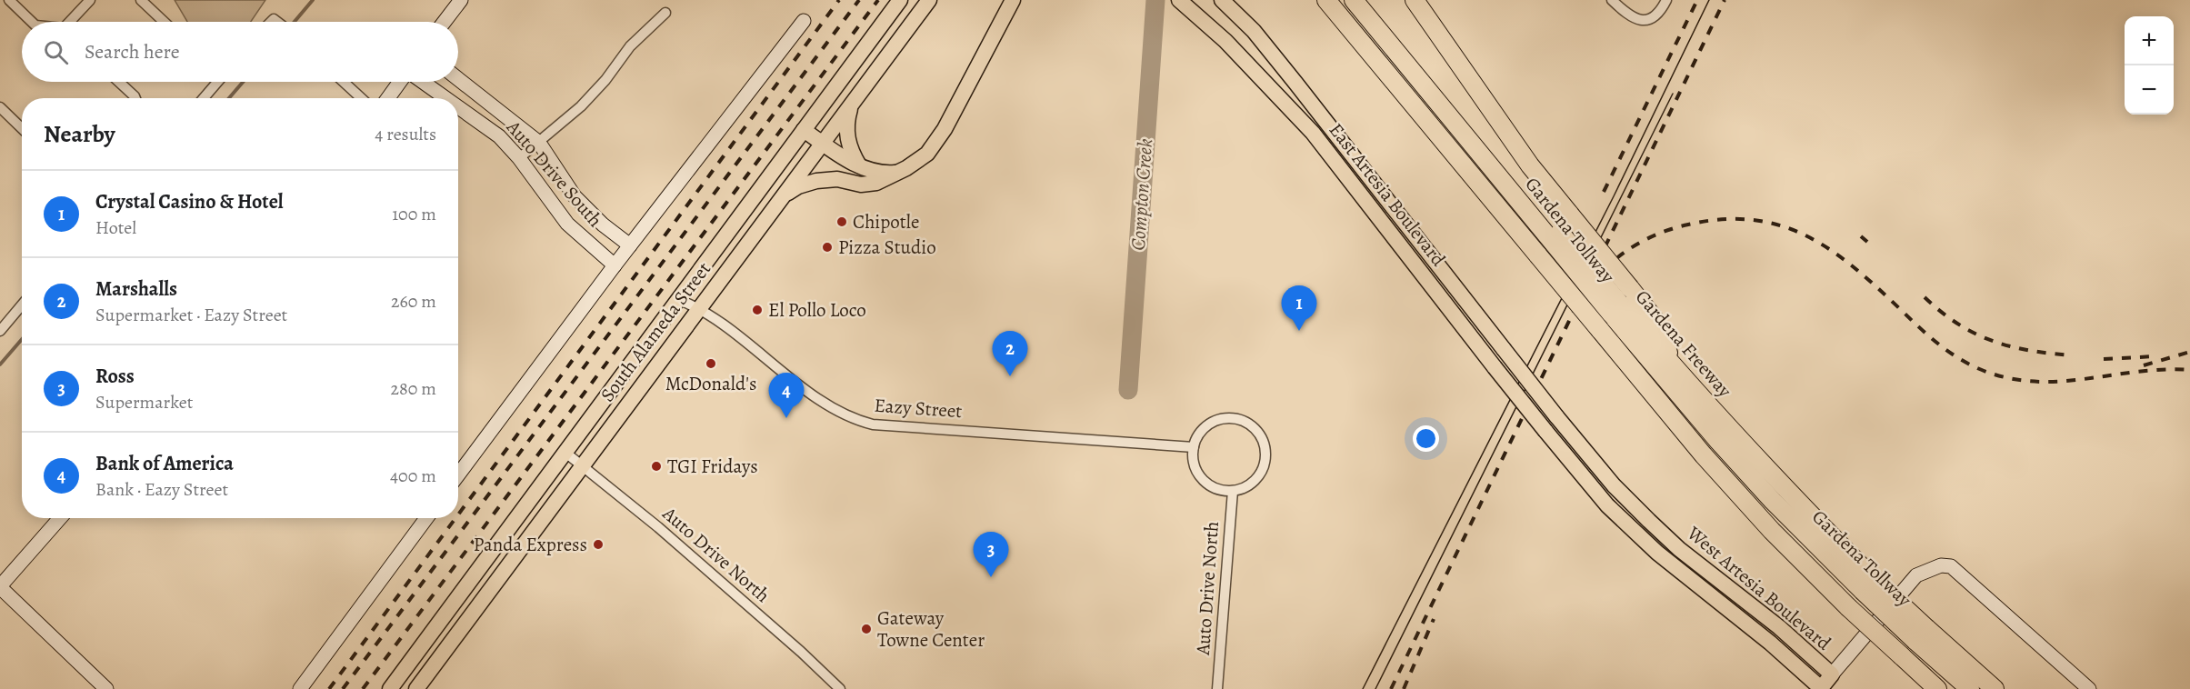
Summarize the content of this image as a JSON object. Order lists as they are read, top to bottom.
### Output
{
  "streets": {
    "highway": ["Gardena Tollway", "Gardena Freeway"],
    "main road": ["East Artesia Boulevard", "South Alameda Street", "West Artesia Boulevard"],
    "street": ["Auto Drive South", "Eazy Street", "Auto Drive North"]
  },
  "crossings": [
    ["East Artesia Boulevard", "West Artesia Boulevard"],
    ["Gardena Tollway", "Gardena Freeway"],
    ["South Alameda Street", "Eazy Street"],
    ["South Alameda Street", "Auto Drive North"],
    ["Eazy Street", "Auto Drive North"]
  ],
  "water": ["Compton Creek"],
  "places": [
    "Chipotle",
    "Pizza Studio",
    "El Pollo Loco",
    "McDonald's",
    "TGI Fridays",
    "Panda Express",
    "Gateway Towne Center"
  ],
  "page": {
    "map_buttons": ["+", "−"],
    "search": "Search here",
    "heading": ["Nearby", "4 results"],
    "list": [
      {
        "mark": "1",
        "name": "Crystal Casino & Hotel",
        "note": "Hotel",
        "value": "100 m"
      },
      {
        "mark": "2",
        "name": "Marshalls",
        "note": "Supermarket · Eazy Street",
        "value": "260 m"
      },
      {
        "mark": "3",
        "name": "Ross",
        "note": "Supermarket",
        "value": "280 m"
      },
      {
        "mark": "4",
        "name": "Bank of America",
        "note": "Bank · Eazy Street",
        "value": "400 m"
      }
    ],
    "pins": [
      "1",
      "2",
      "4",
      "3"
    ]
  }
}
